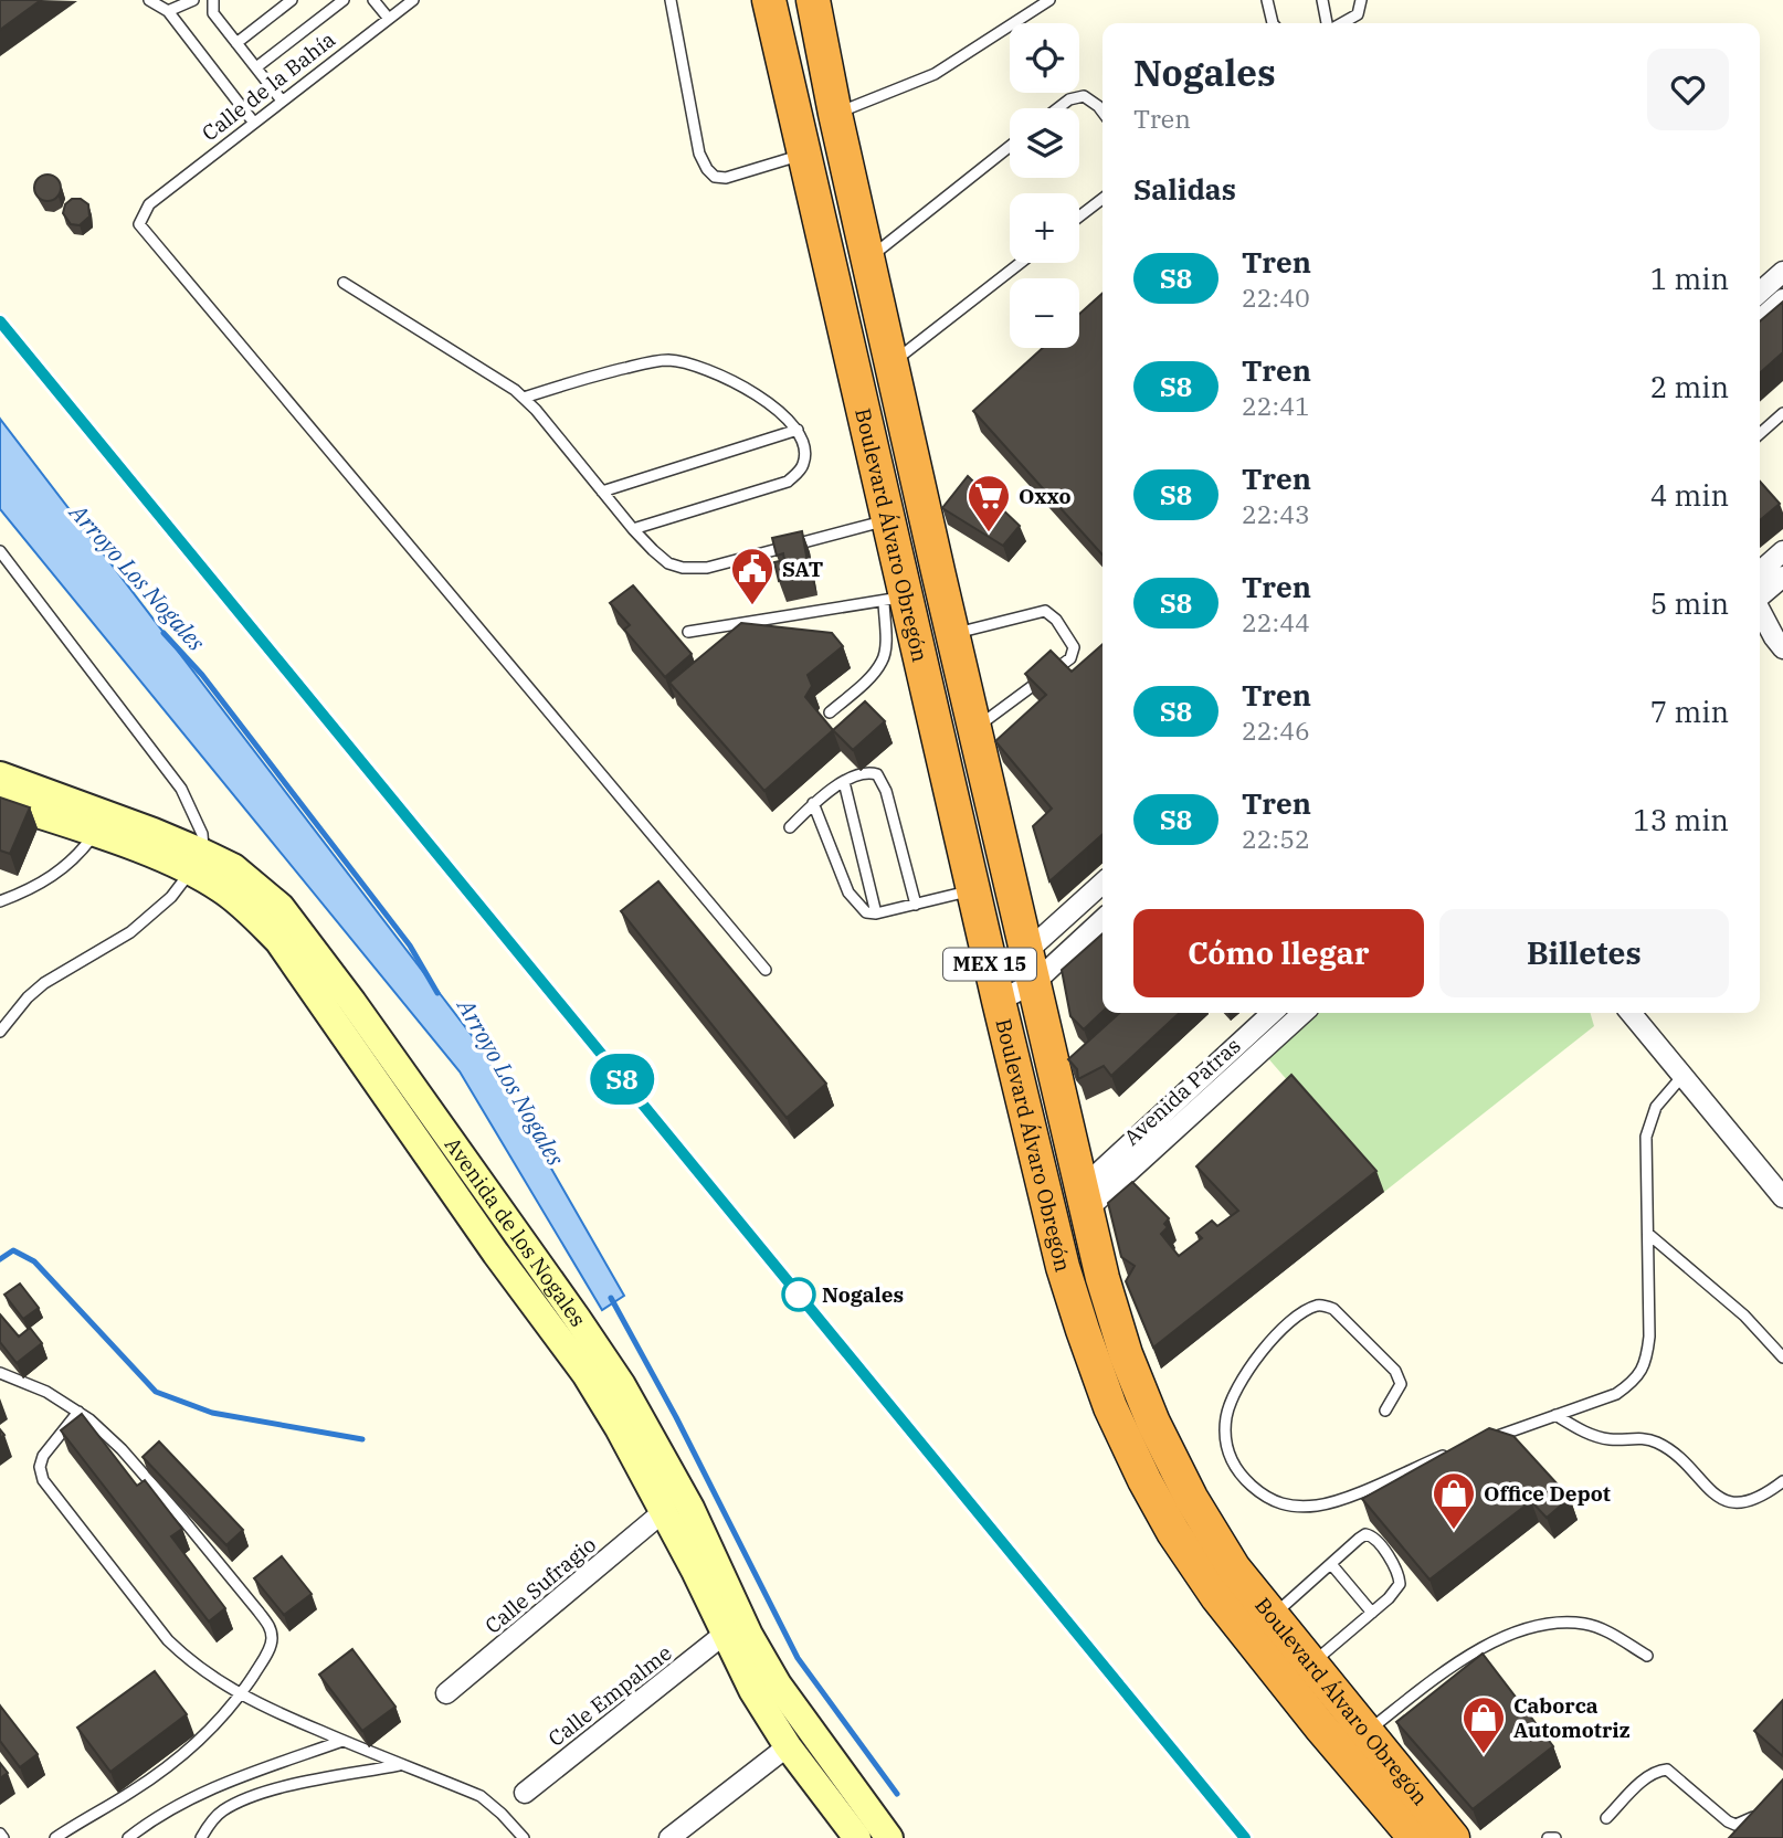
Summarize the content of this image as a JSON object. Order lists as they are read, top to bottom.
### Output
{
  "streets": {
    "highway": ["Boulevard Álvaro Obregón", "MEX 15"],
    "main road": ["Avenida de los Nogales"],
    "street": ["Avenida Patras", "Calle Sufragio", "Calle Empalme"],
    "lane": ["Calle de la Bahía"]
  },
  "crossings": [
    ["Boulevard Álvaro Obregón", "Avenida Patras"],
    ["Avenida de los Nogales", "Calle Sufragio"],
    ["Avenida de los Nogales", "Calle Empalme"]
  ],
  "water": ["Arroyo Los Nogales"],
  "places": {
    "supermarket": ["Oxxo"],
    "public building": ["SAT"],
    "other": ["Nogales"],
    "shop": ["Office Depot", "Caborca Automotriz"]
  },
  "page": {
    "on_map": "S8",
    "map_buttons": ["+", "−"],
    "heading": [
      ["Nogales", "Tren"],
      "Salidas"
    ],
    "list": [
      {
        "mark": "S8",
        "name": "Tren",
        "note": "22:40",
        "value": "1 min"
      },
      {
        "mark": "S8",
        "name": "Tren",
        "note": "22:41",
        "value": "2 min"
      },
      {
        "mark": "S8",
        "name": "Tren",
        "note": "22:43",
        "value": "4 min"
      },
      {
        "mark": "S8",
        "name": "Tren",
        "note": "22:44",
        "value": "5 min"
      },
      {
        "mark": "S8",
        "name": "Tren",
        "note": "22:46",
        "value": "7 min"
      },
      {
        "mark": "S8",
        "name": "Tren",
        "note": "22:52",
        "value": "13 min"
      }
    ],
    "buttons": ["Cómo llegar", "Billetes"]
  }
}
